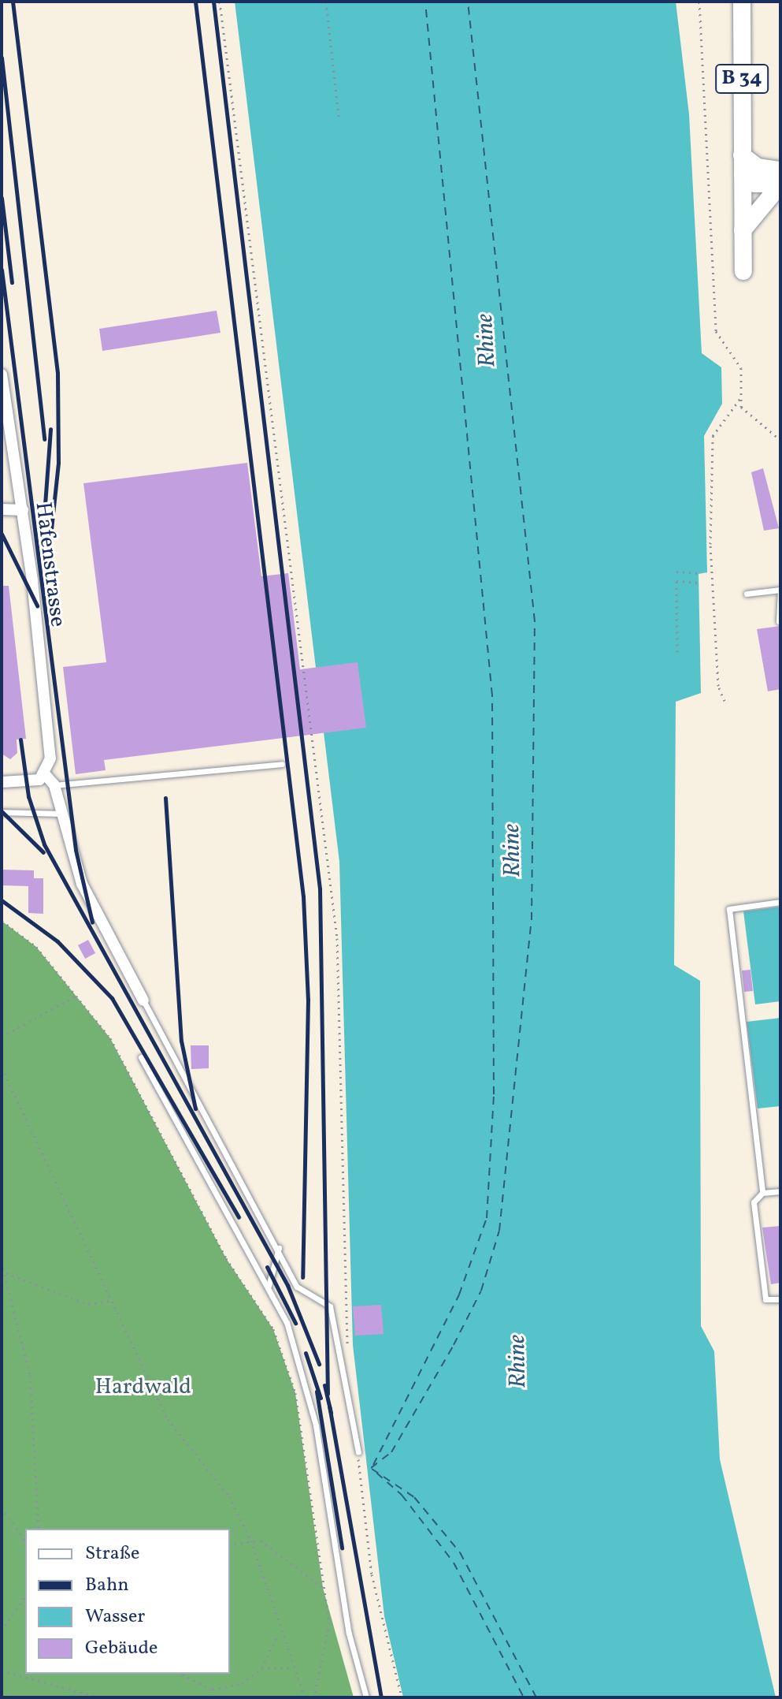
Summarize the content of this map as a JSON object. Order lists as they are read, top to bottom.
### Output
{
  "streets": {
    "main road": ["B 34"],
    "street": ["Hafenstrasse"]
  },
  "water": ["Rhine"],
  "parks": ["Hardwald"],
  "legend": [
    "Straße",
    "Bahn",
    "Wasser",
    "Gebäude"
  ]
}
